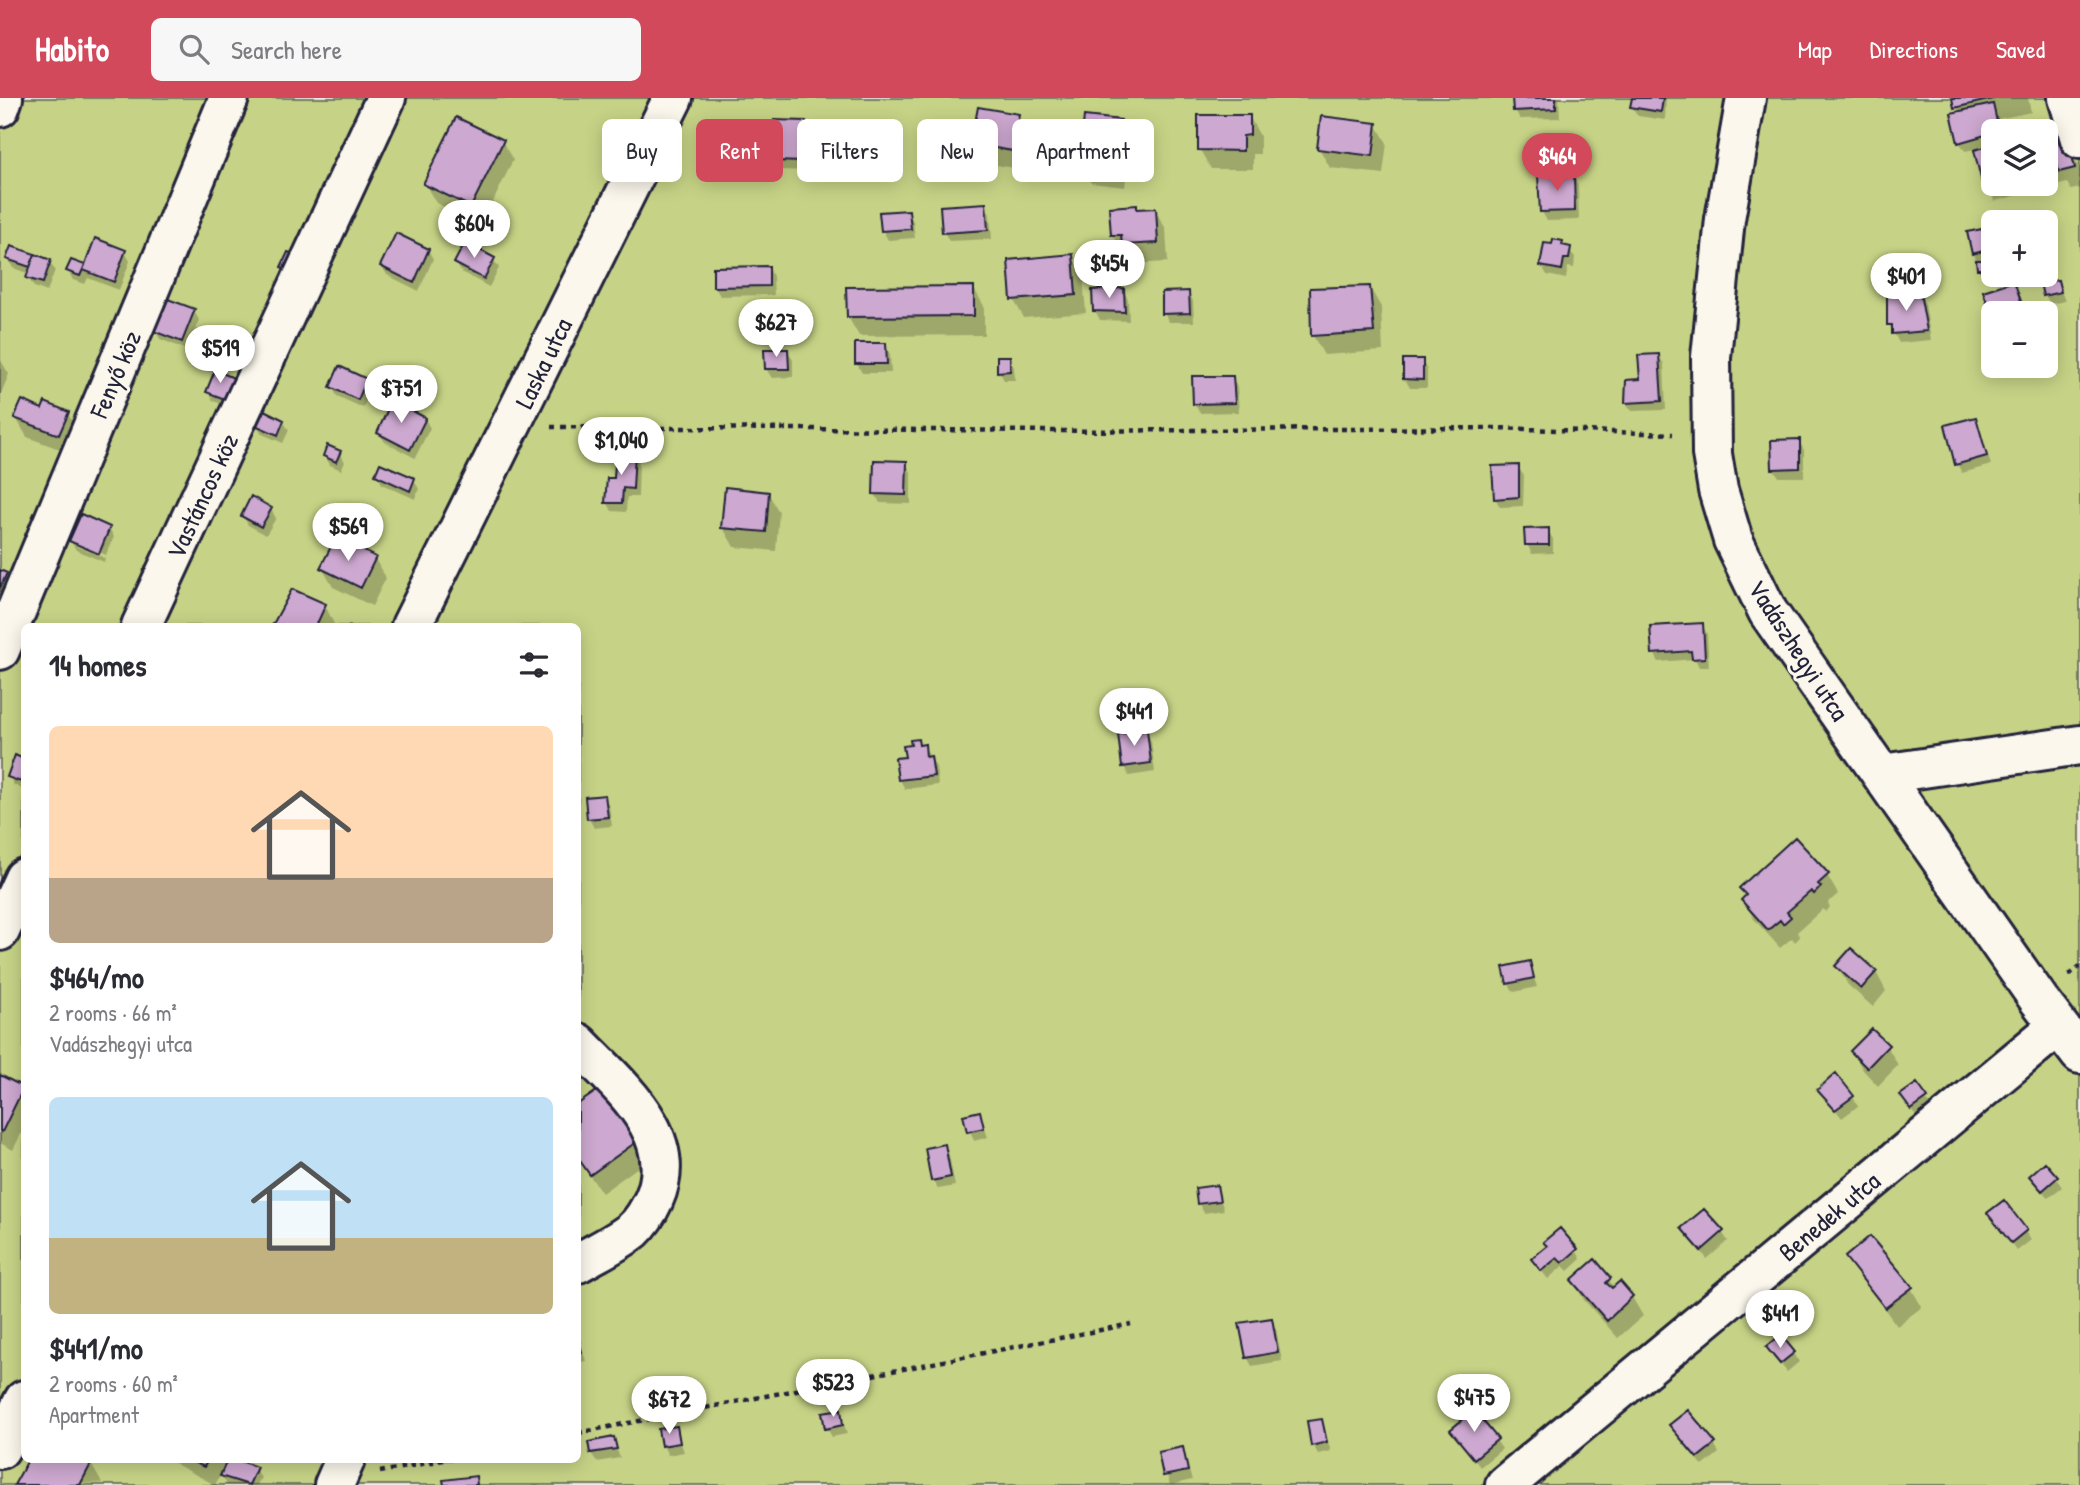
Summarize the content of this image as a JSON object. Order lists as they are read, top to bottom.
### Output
{
  "streets": {
    "street": [
      "Laska utca",
      "Fenyő köz",
      "Vastáncos köz",
      "Vadászhegyi utca",
      "Benedek utca"
    ]
  },
  "crossings": [
    ["Vadászhegyi utca", "Benedek utca"]
  ],
  "page": {
    "header": "Habito",
    "search": "Search here",
    "nav": ["Map", "Directions", "Saved"],
    "map_buttons": ["+", "−"],
    "chip": [
      "Buy",
      "Rent",
      "Filters",
      "New",
      "Apartment"
    ],
    "price": [
      "$464",
      "$604",
      "$454",
      "$401",
      "$627",
      "$519",
      "$751",
      "$1,040",
      "$569",
      "$441",
      "$441",
      "$523",
      "$475",
      "$672"
    ],
    "heading": "14 homes",
    "list": [
      {
        "name": "$464/mo",
        "note": "2 rooms · 66 m² · Vadászhegyi utca"
      },
      {
        "name": "$441/mo",
        "note": "2 rooms · 60 m² · Apartment"
      }
    ]
  }
}
